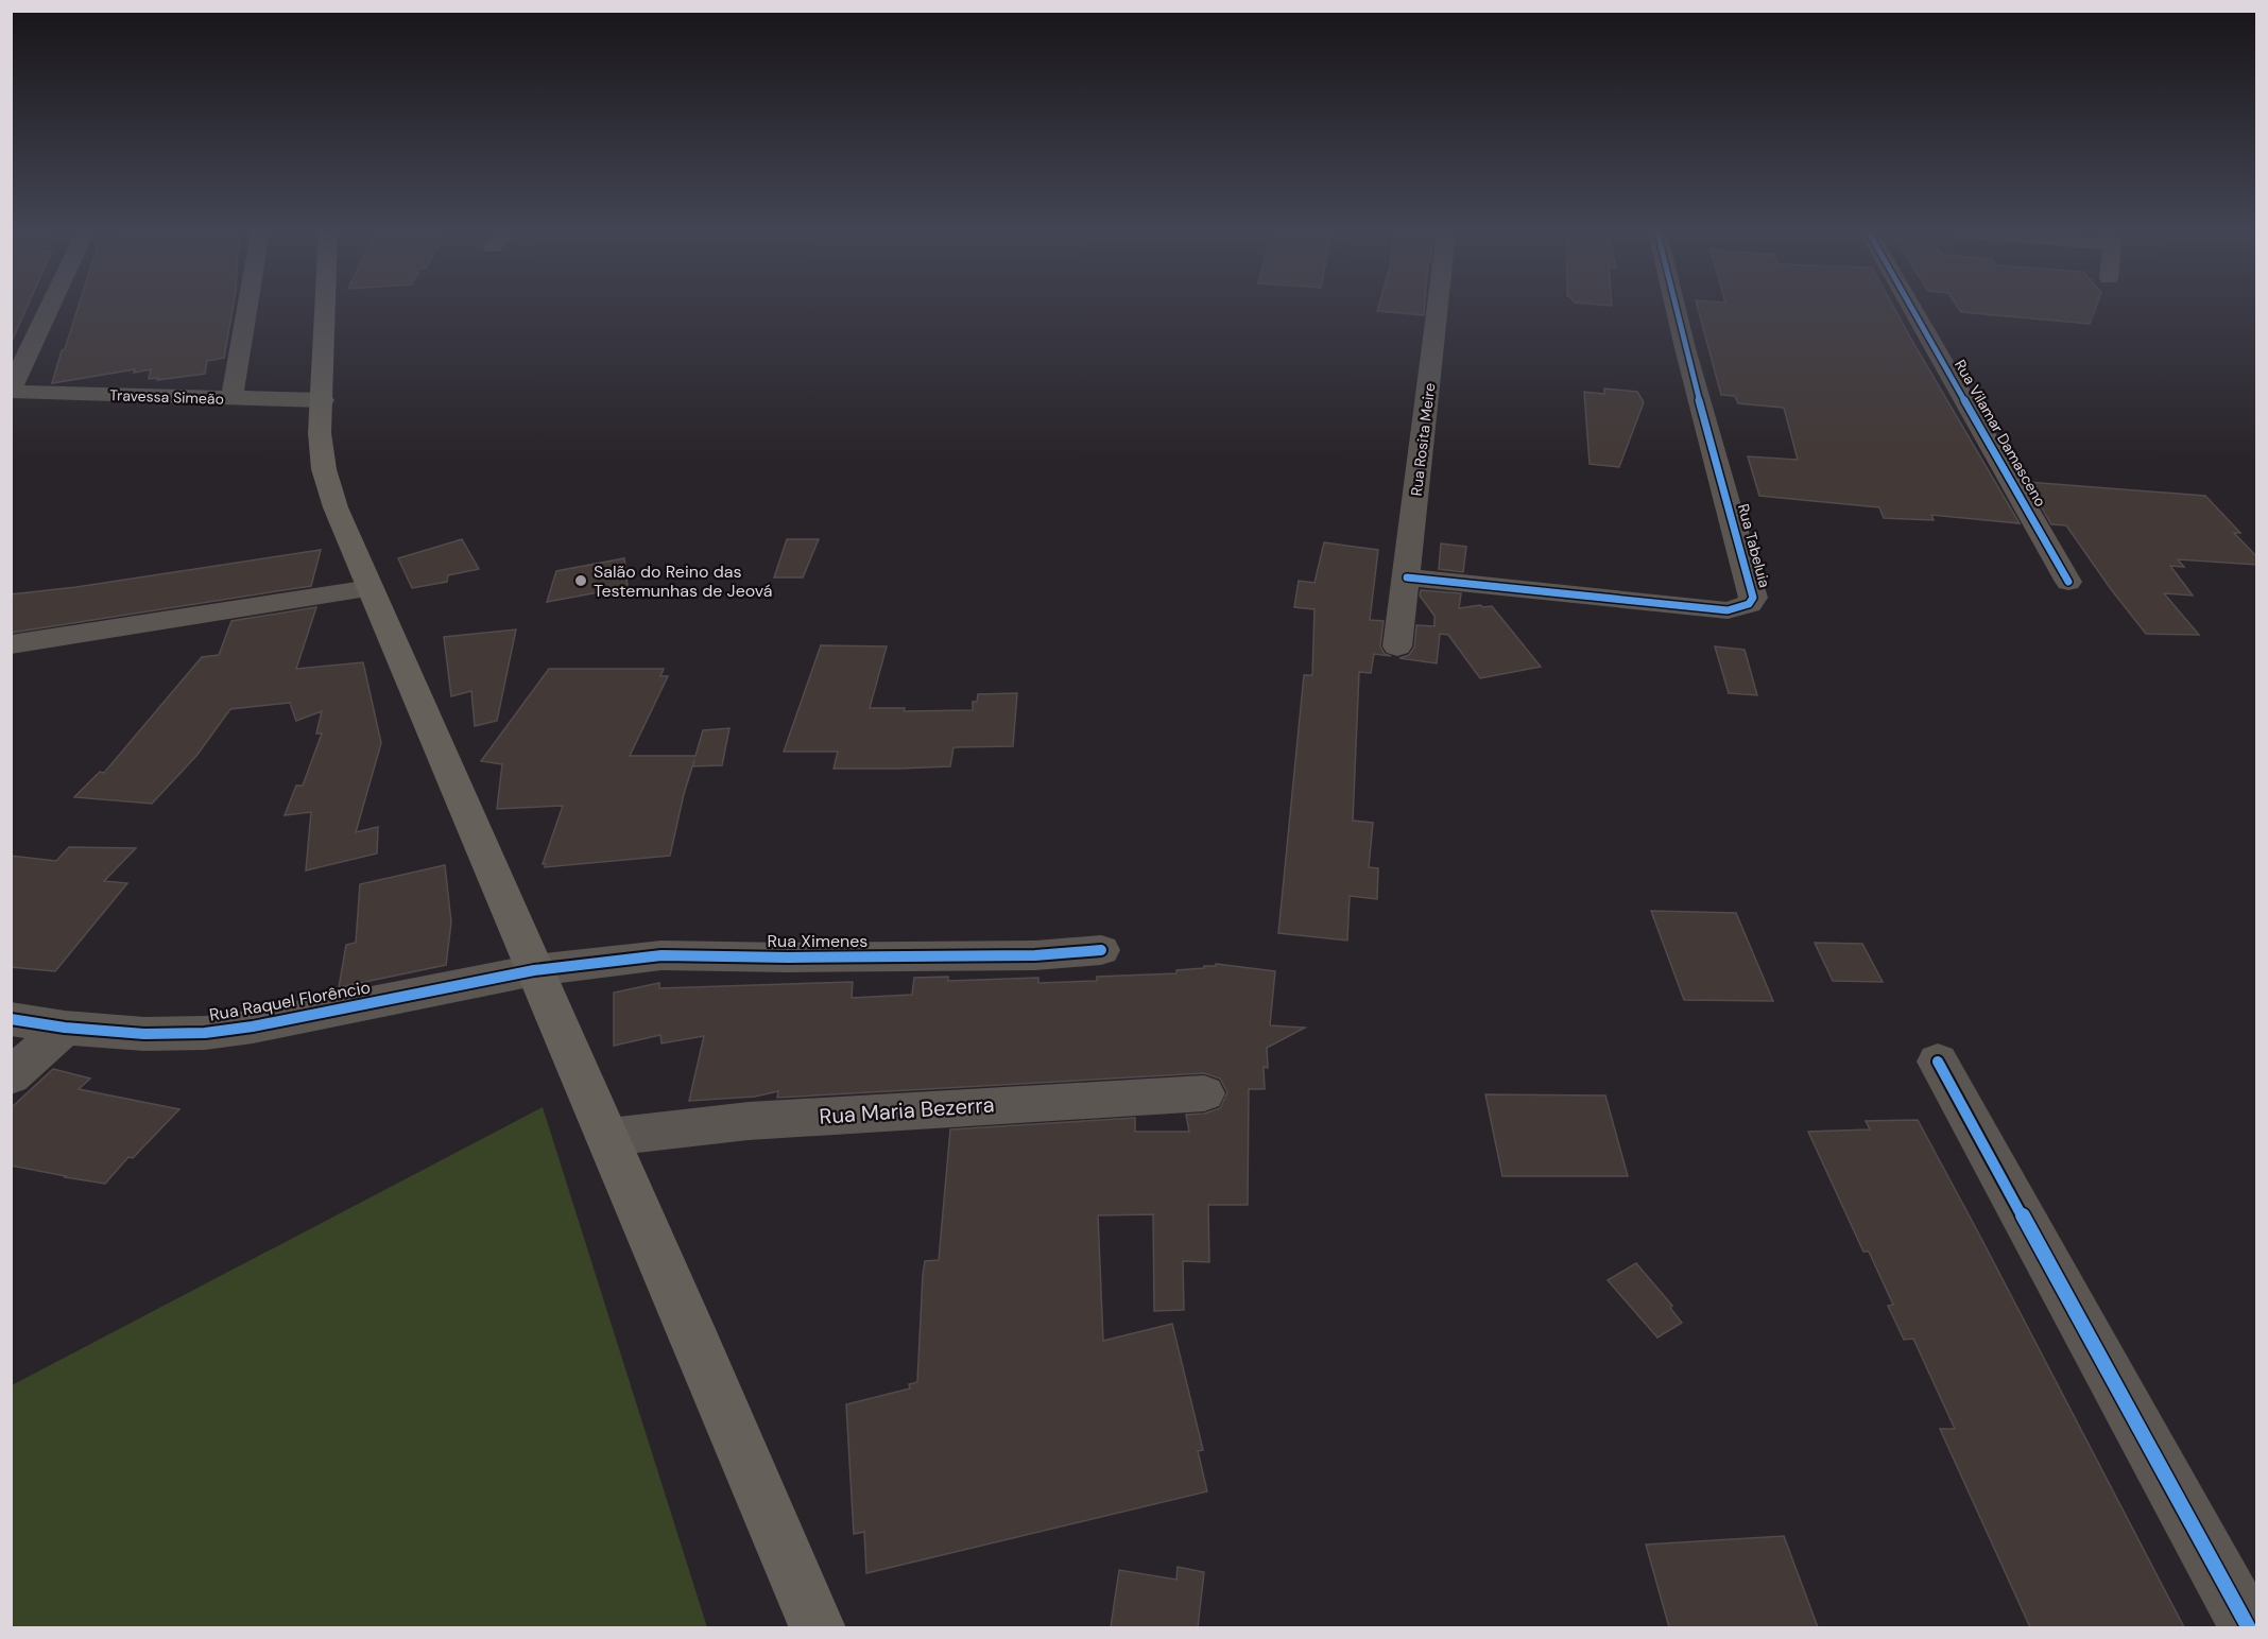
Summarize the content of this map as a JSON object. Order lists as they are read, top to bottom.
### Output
{
  "streets": {
    "street": [
      "Travessa Simeão",
      "Rua Vilamar Damasceno",
      "Rua Rosita Meire",
      "Rua Tabeluia",
      "Rua Ximenes",
      "Rua Raquel Florêncio",
      "Rua Maria Bezerra"
    ]
  },
  "crossings": [
    ["Rua Rosita Meire", "Rua Tabeluia"],
    ["Rua Ximenes", "Rua Raquel Florêncio"]
  ],
  "places": ["Salão do Reino das Testemunhas de Jeová"]
}
